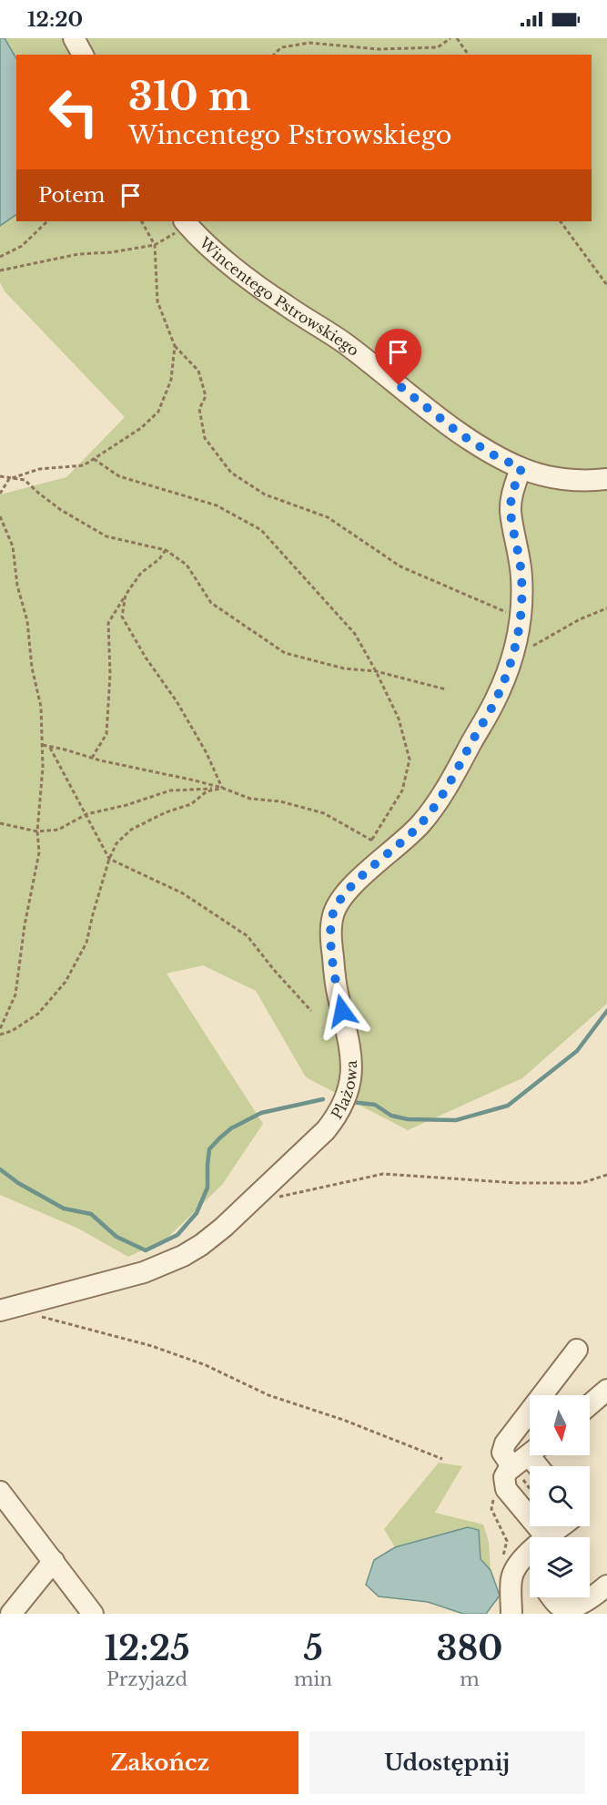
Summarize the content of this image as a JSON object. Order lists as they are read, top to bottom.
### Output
{
  "streets": {
    "street": ["Wincentego Pstrowskiego", "Plażowa"]
  },
  "crossings": [
    ["Wincentego Pstrowskiego", "Plażowa"]
  ],
  "north": "bottom",
  "page": {
    "status": "12:20",
    "turn": ["310 m", "Wincentego Pstrowskiego"],
    "then": "Potem",
    "eta": [
      "12:25",
      "Przyjazd",
      "5",
      "min",
      "380",
      "m"
    ],
    "buttons": ["Zakończ", "Udostępnij"]
  }
}
